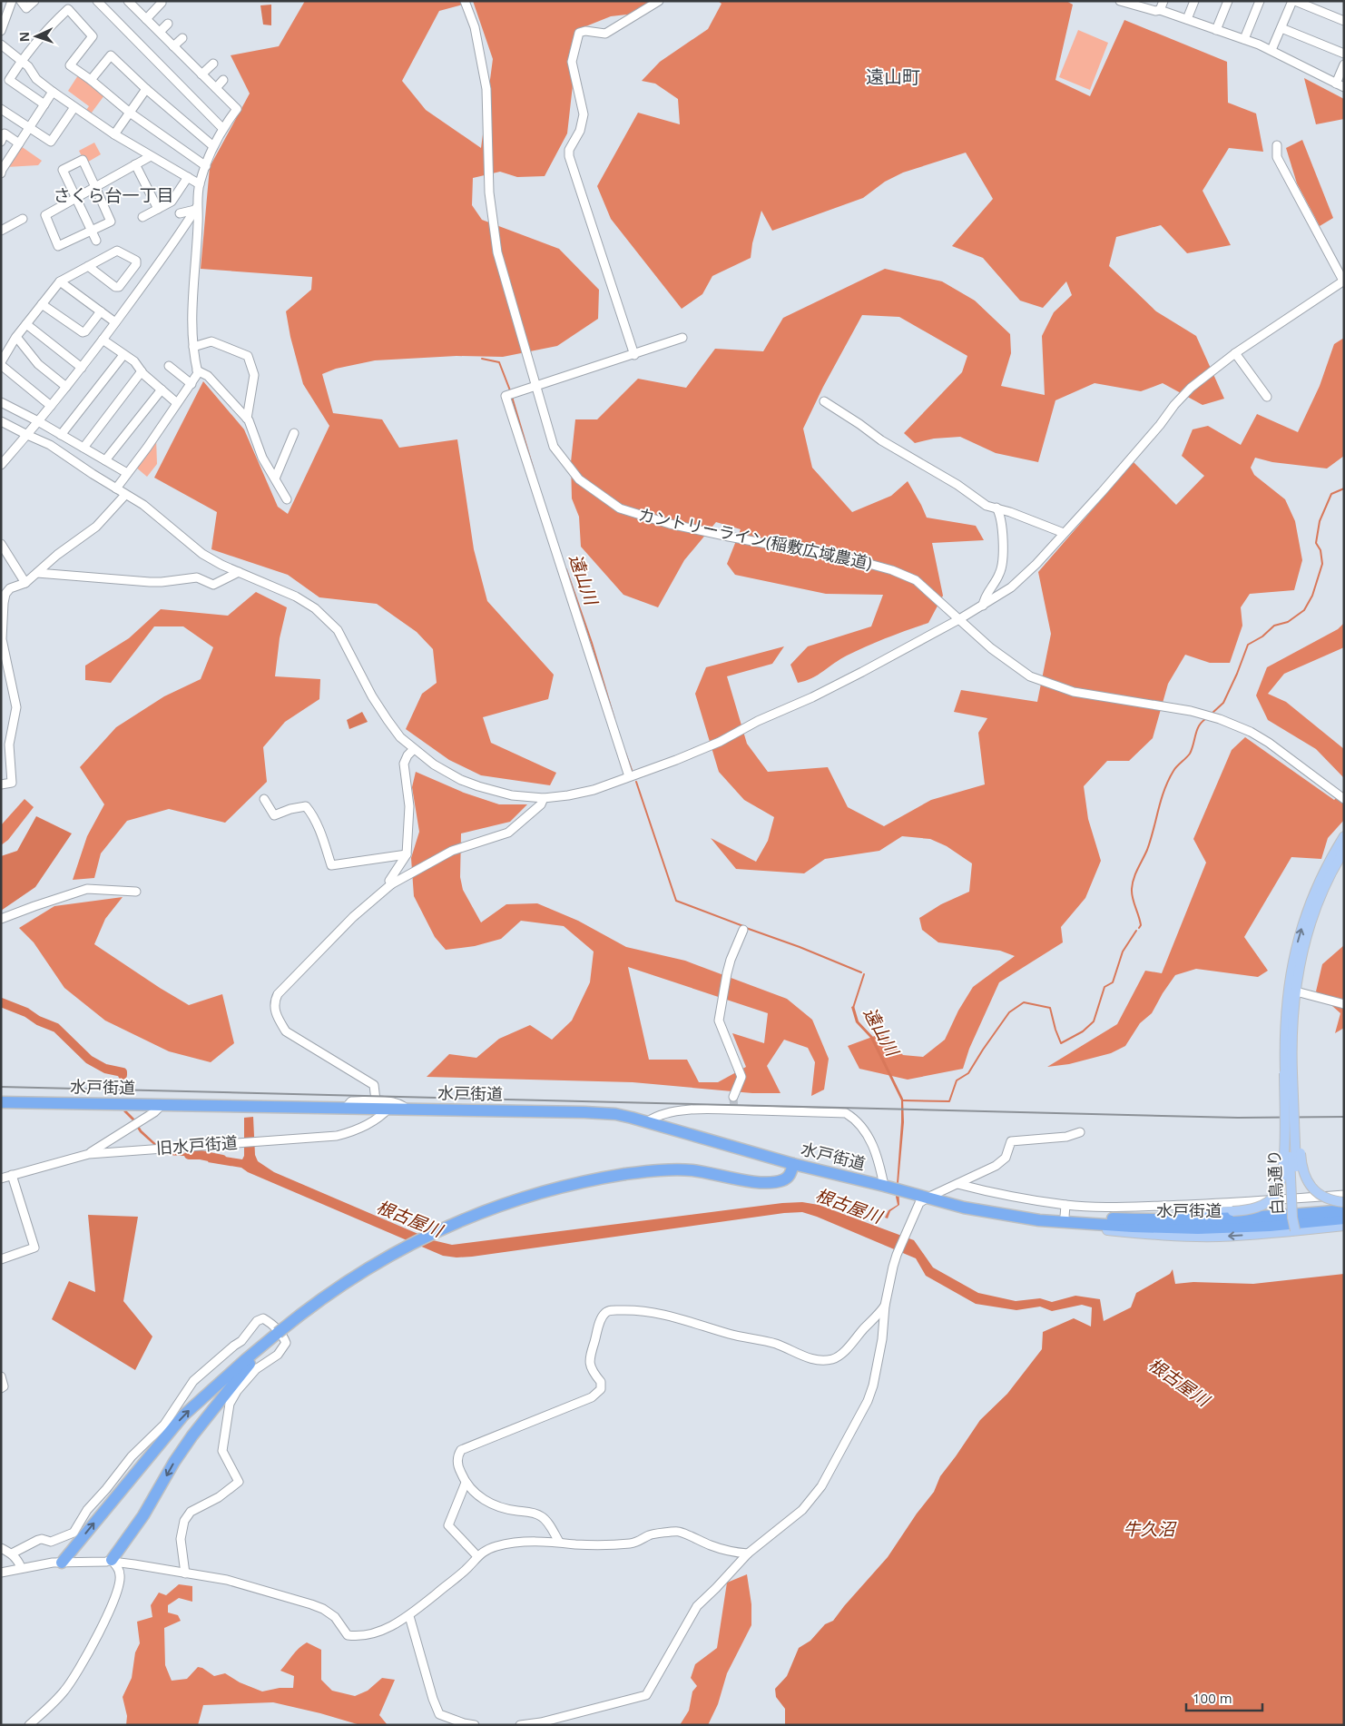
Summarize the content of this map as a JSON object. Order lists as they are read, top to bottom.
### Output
{
  "streets": {
    "highway": ["水戸街道"],
    "main road": ["白鳥通り"],
    "street": ["カントリーライン(稲敷広域農道)", "旧水戸街道"]
  },
  "crossings": [
    ["水戸街道", "旧水戸街道"]
  ],
  "districts": ["遠山町", "さくら台一丁目"],
  "water": ["遠山川", "根古屋川", "牛久沼"],
  "scale_bar": "100 m",
  "north": "left"
}
